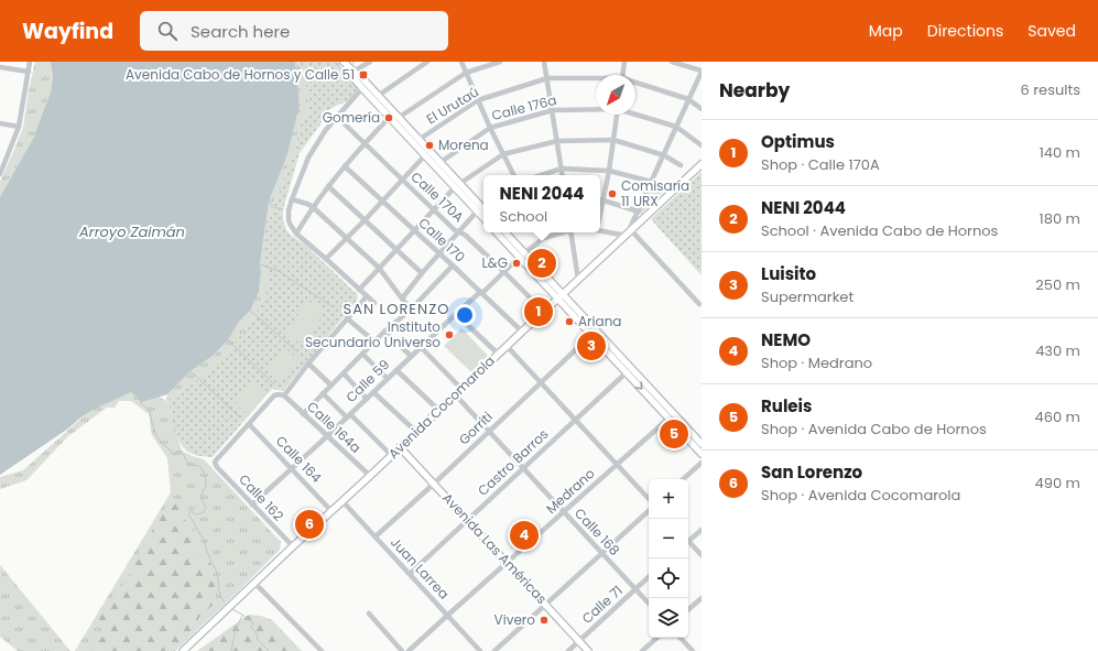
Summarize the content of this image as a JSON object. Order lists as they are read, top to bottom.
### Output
{
  "streets": {
    "main road": ["Avenida Cocomarola", "Avenida Las Américas"],
    "street": [
      "El Urutaú",
      "Calle 176a",
      "Calle 170A",
      "Calle 170",
      "Calle 59",
      "Calle 164a",
      "Gorriti",
      "Calle 164",
      "Castro Barros",
      "Medrano",
      "Calle 162",
      "Calle 168",
      "Juan Larrea",
      "Calle 71"
    ]
  },
  "crossings": [
    ["Calle 170A", "Calle 59"],
    ["Calle 170A", "Avenida Cocomarola"],
    ["Calle 170", "Calle 59"],
    ["Calle 170", "Avenida Cocomarola"],
    ["Calle 59", "Avenida Cocomarola"],
    ["Calle 59", "Calle 164a"],
    ["Calle 59", "Calle 164"],
    ["Calle 59", "Calle 162"],
    ["Avenida Cocomarola", "Calle 164a"],
    ["Avenida Cocomarola", "Calle 164"],
    ["Avenida Cocomarola", "Calle 162"],
    ["Avenida Cocomarola", "Calle 168"],
    ["Avenida Cocomarola", "Avenida Las Américas"],
    ["Avenida Cocomarola", "Juan Larrea"],
    ["Gorriti", "Calle 168"],
    ["Gorriti", "Avenida Las Américas"],
    ["Gorriti", "Juan Larrea"],
    ["Calle 164", "Calle 162"],
    ["Castro Barros", "Calle 168"],
    ["Castro Barros", "Avenida Las Américas"],
    ["Castro Barros", "Juan Larrea"],
    ["Medrano", "Calle 168"],
    ["Medrano", "Avenida Las Américas"],
    ["Medrano", "Juan Larrea"],
    ["Calle 168", "Calle 71"],
    ["Avenida Las Américas", "Calle 71"]
  ],
  "districts": ["SAN LORENZO"],
  "water": ["Arroyo Zaimán"],
  "places": {
    "transit": ["Avenida Cabo de Hornos y Calle 51"],
    "other": [
      "Gomería",
      "Morena",
      "Comisaría 11 URX",
      "L&G",
      "Ariana",
      "Instituto Secundario Universo",
      "Vivero"
    ]
  },
  "north": "bottom left",
  "page": {
    "header": "Wayfind",
    "search": "Search here",
    "nav": ["Map", "Directions", "Saved"],
    "heading": ["Nearby", "6 results"],
    "list": [
      {
        "mark": "1",
        "name": "Optimus",
        "note": "Shop · Calle 170A",
        "value": "140 m"
      },
      {
        "mark": "2",
        "name": "NENI 2044",
        "note": "School · Avenida Cabo de Hornos",
        "value": "180 m"
      },
      {
        "mark": "3",
        "name": "Luisito",
        "note": "Supermarket",
        "value": "250 m"
      },
      {
        "mark": "4",
        "name": "NEMO",
        "note": "Shop · Medrano",
        "value": "430 m"
      },
      {
        "mark": "5",
        "name": "Ruleis",
        "note": "Shop · Avenida Cabo de Hornos",
        "value": "460 m"
      },
      {
        "mark": "6",
        "name": "San Lorenzo",
        "note": "Shop · Avenida Cocomarola",
        "value": "490 m"
      }
    ],
    "popup": ["NENI 2044", "School"],
    "pins": [
      "2",
      "1",
      "3",
      "5",
      "6",
      "4"
    ],
    "map_buttons": ["+", "−"]
  }
}
